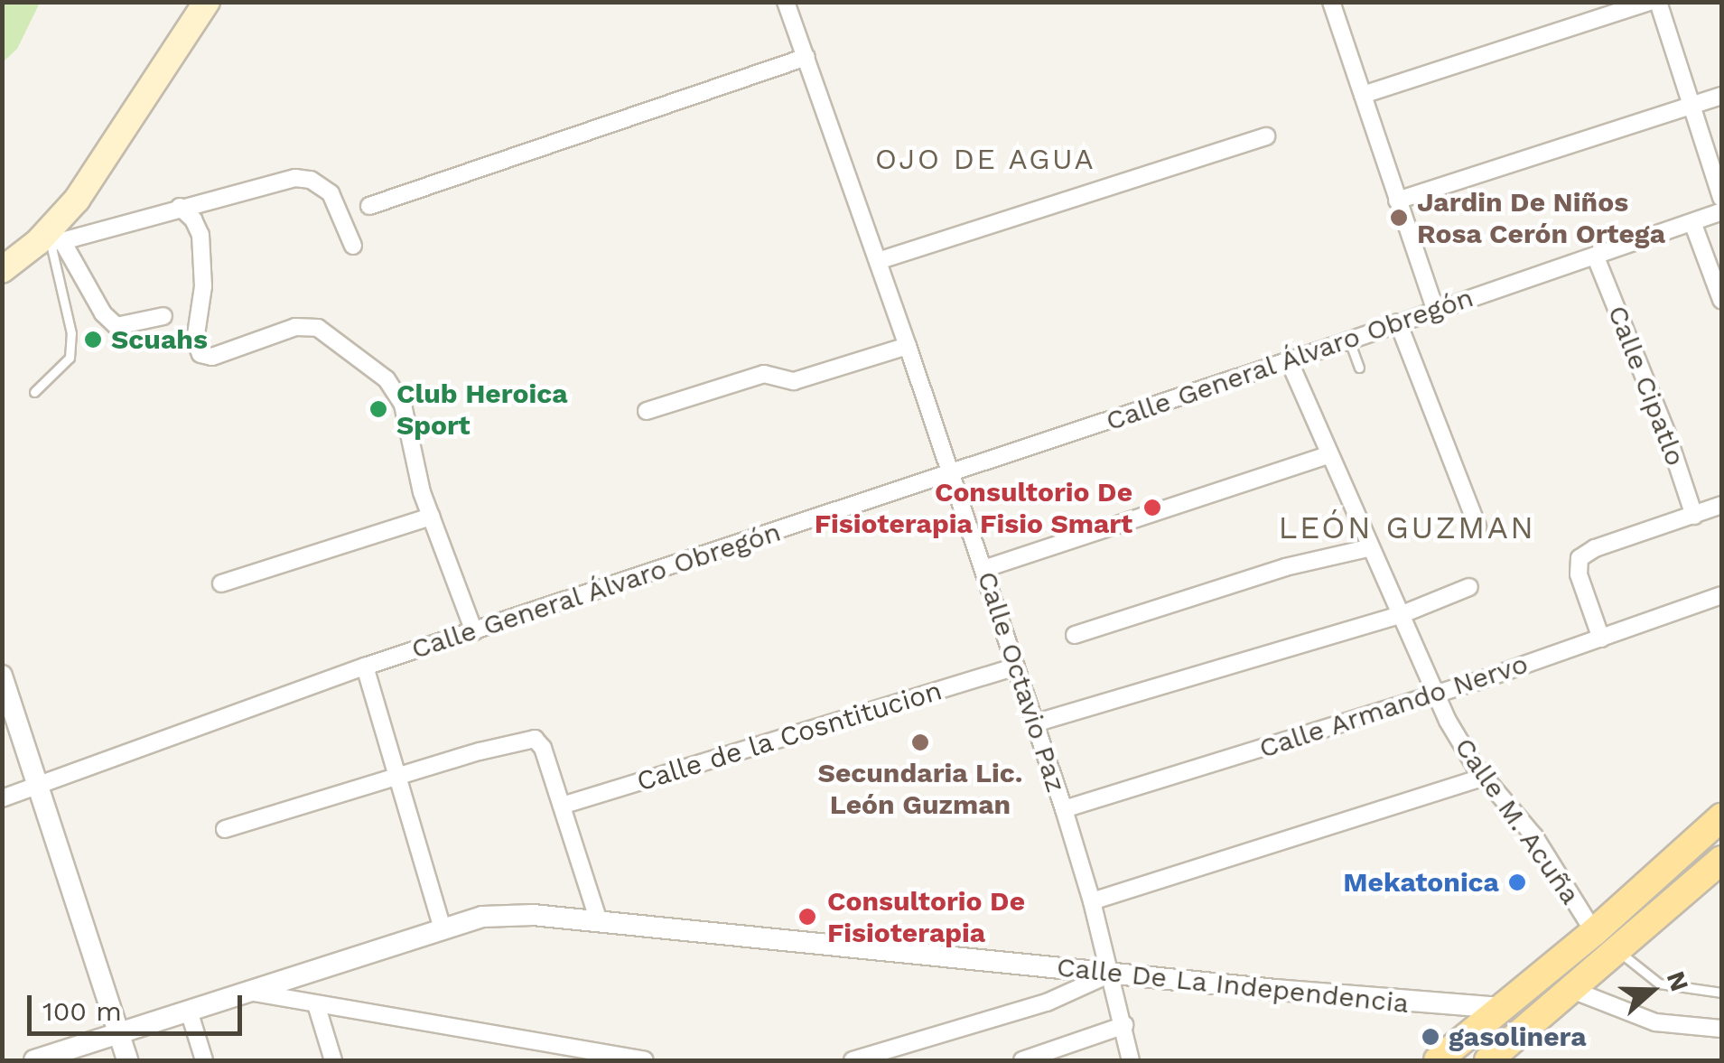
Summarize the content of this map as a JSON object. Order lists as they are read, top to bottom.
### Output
{
  "streets": {
    "street": [
      "Calle General Álvaro Obregón",
      "Calle Cipatlo",
      "Calle Octavio Paz",
      "Calle Armando Nervo",
      "Calle de la Cosntitucion",
      "Calle M. Acuña",
      "Calle De La Independencia"
    ]
  },
  "crossings": [
    ["Calle General Álvaro Obregón", "Calle Cipatlo"],
    ["Calle General Álvaro Obregón", "Calle Octavio Paz"],
    ["Calle General Álvaro Obregón", "Calle M. Acuña"],
    ["Calle Octavio Paz", "Calle Armando Nervo"],
    ["Calle Octavio Paz", "Calle de la Cosntitucion"],
    ["Calle Octavio Paz", "Calle De La Independencia"],
    ["Calle Armando Nervo", "Calle M. Acuña"]
  ],
  "districts": ["OJO DE AGUA", "LEÓN GUZMAN"],
  "places": [
    "Jardin De Niños Rosa Cerón Ortega",
    "Scuahs",
    "Club Heroica Sport",
    "Consultorio De Fisioterapia Fisio Smart",
    "Secundaria Lic. León Guzman",
    "Mekatonica",
    "Consultorio De Fisioterapia",
    "gasolinera"
  ],
  "scale_bar": "100 m",
  "north": "right"
}
